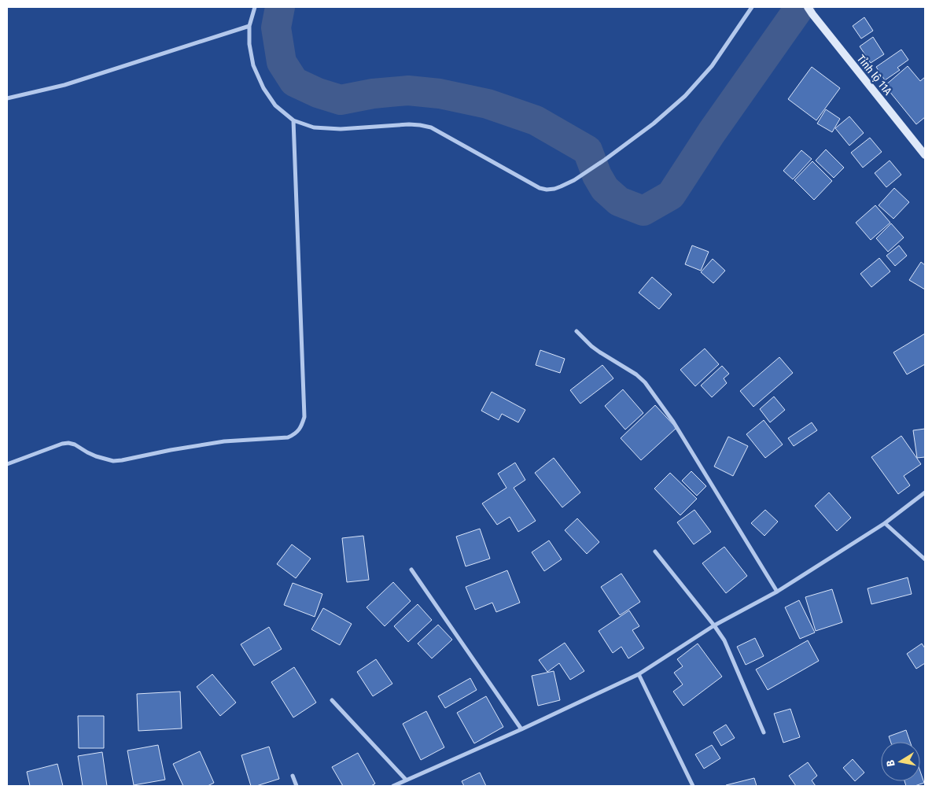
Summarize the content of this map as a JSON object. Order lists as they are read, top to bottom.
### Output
{
  "streets": {
    "main road": ["Tỉnh lộ 11A"]
  },
  "north": "left"
}
